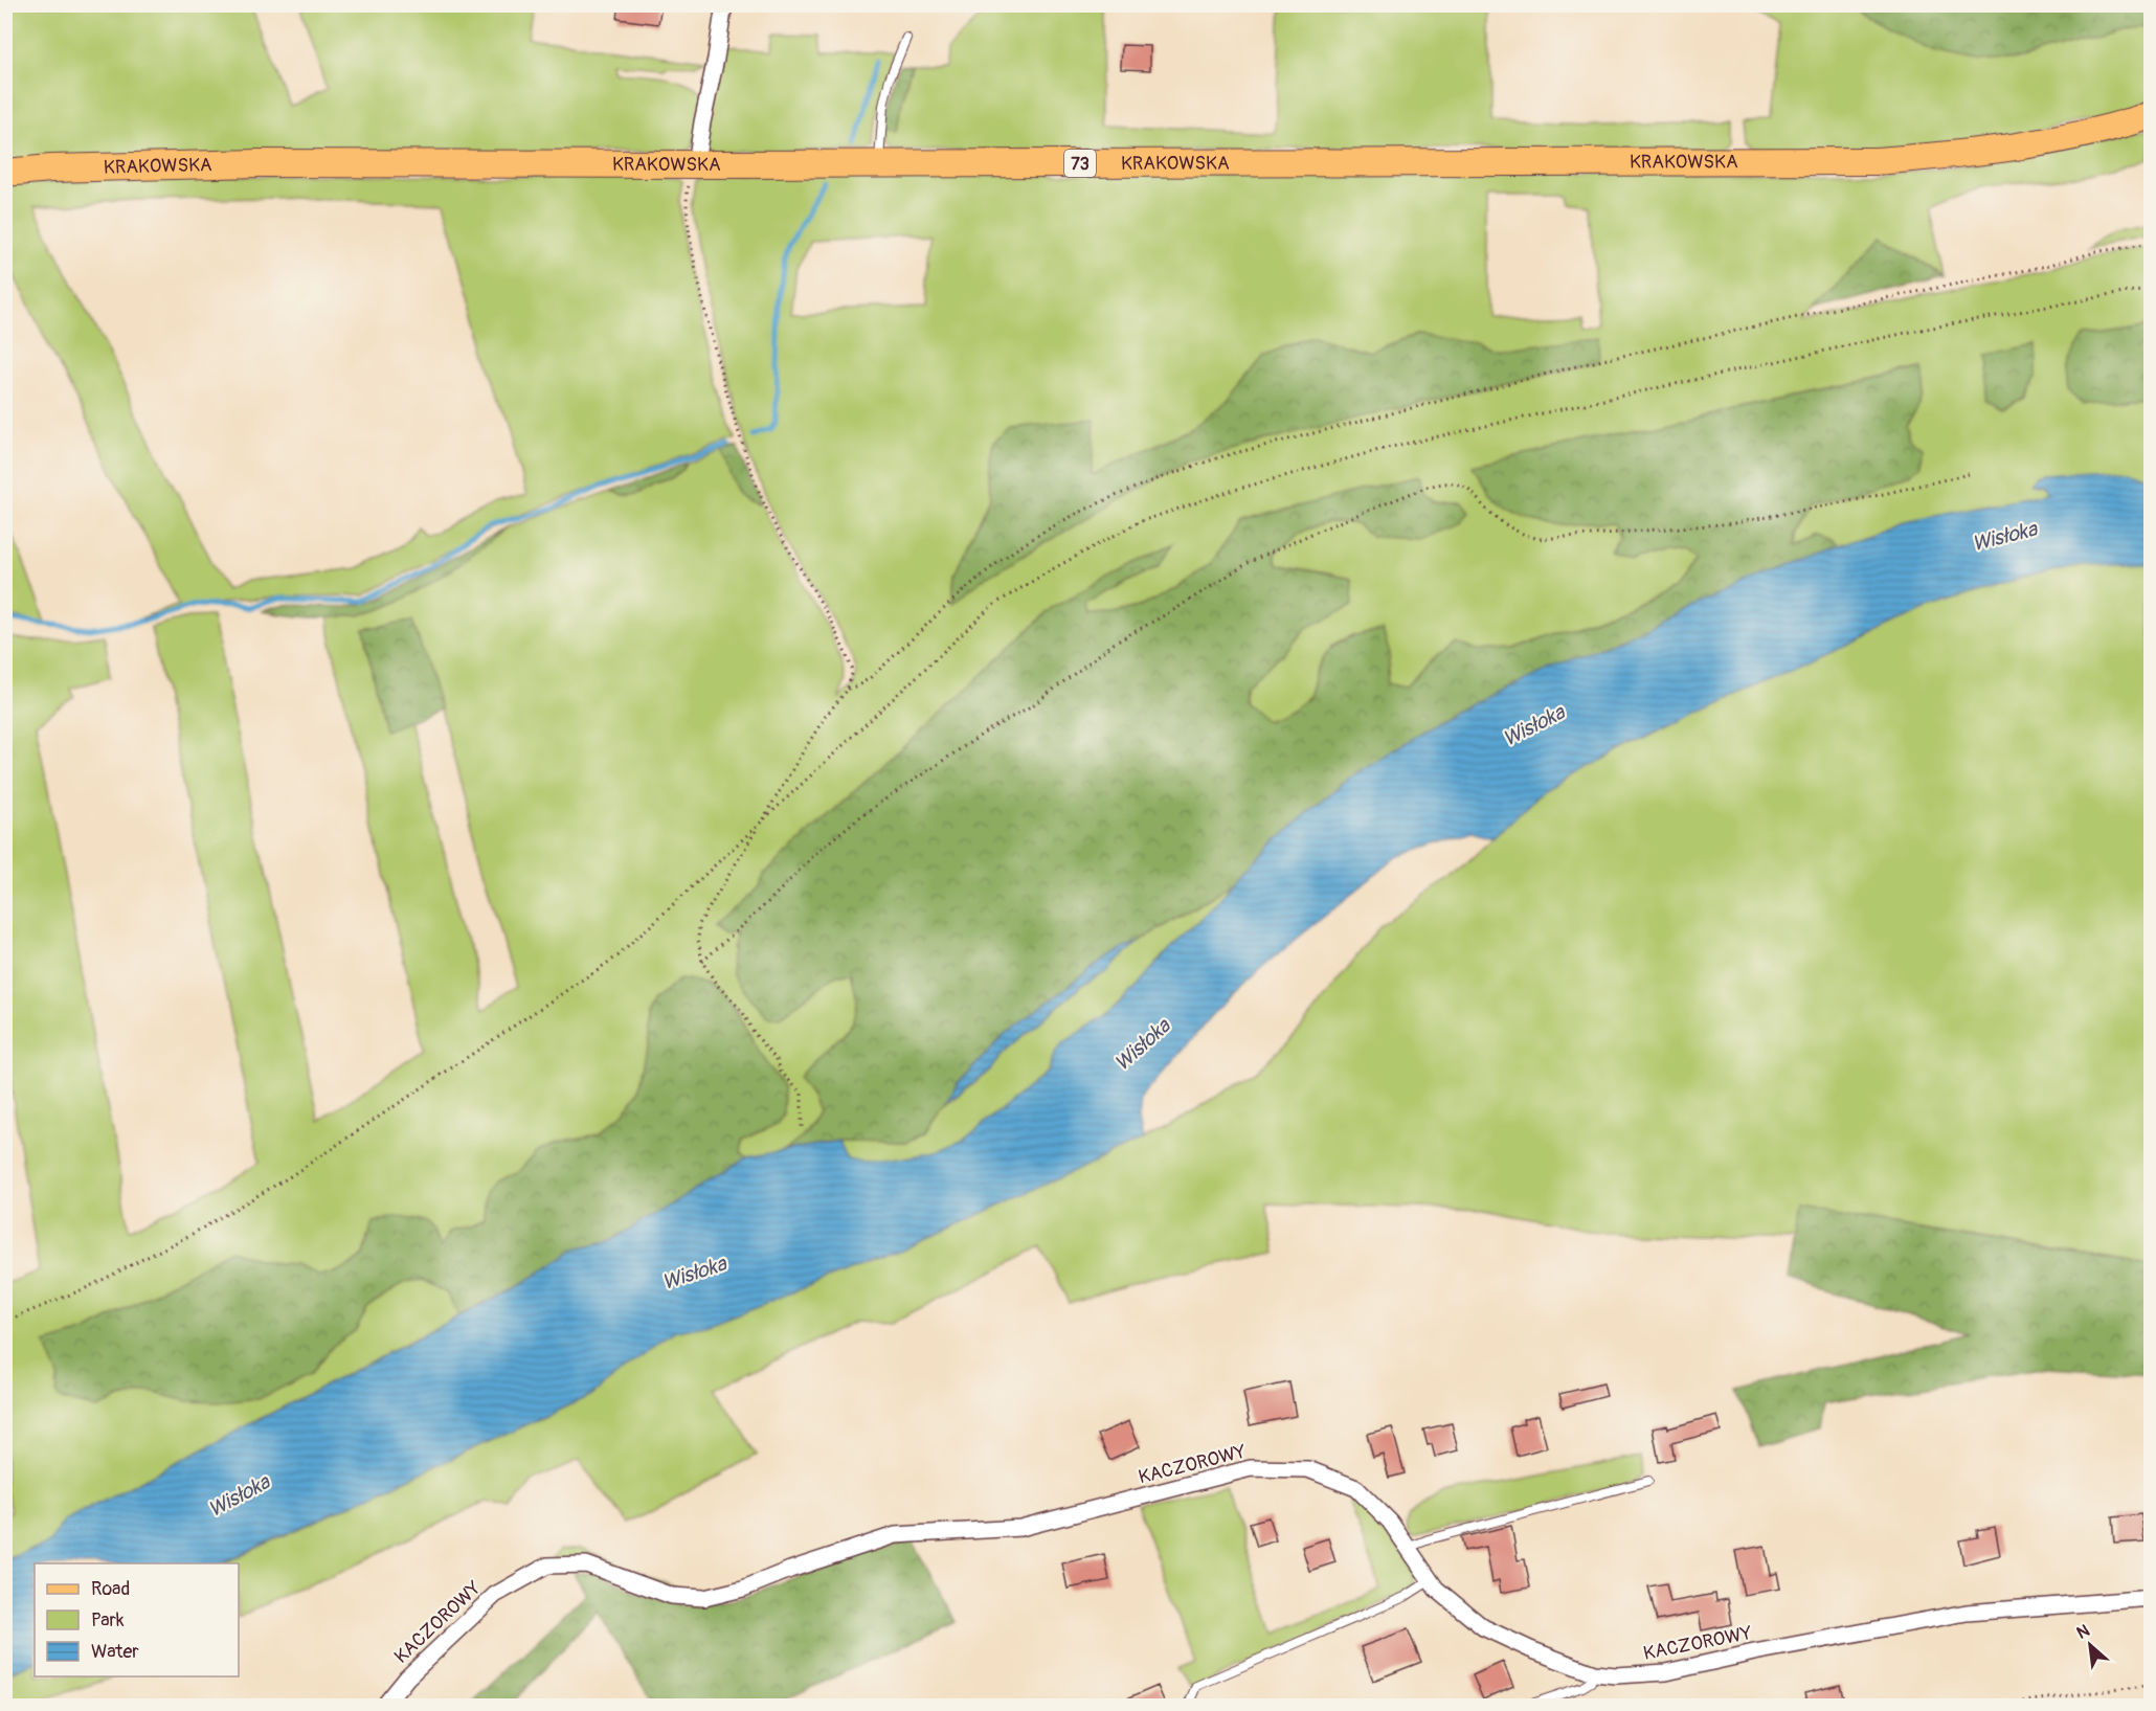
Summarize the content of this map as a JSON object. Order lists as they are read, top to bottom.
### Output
{
  "streets": {
    "main road": ["KRAKOWSKA", "73"],
    "street": ["KACZOROWY"]
  },
  "water": ["Wisłoka"],
  "legend": ["Road", "Park", "Water"],
  "north": "top left"
}
